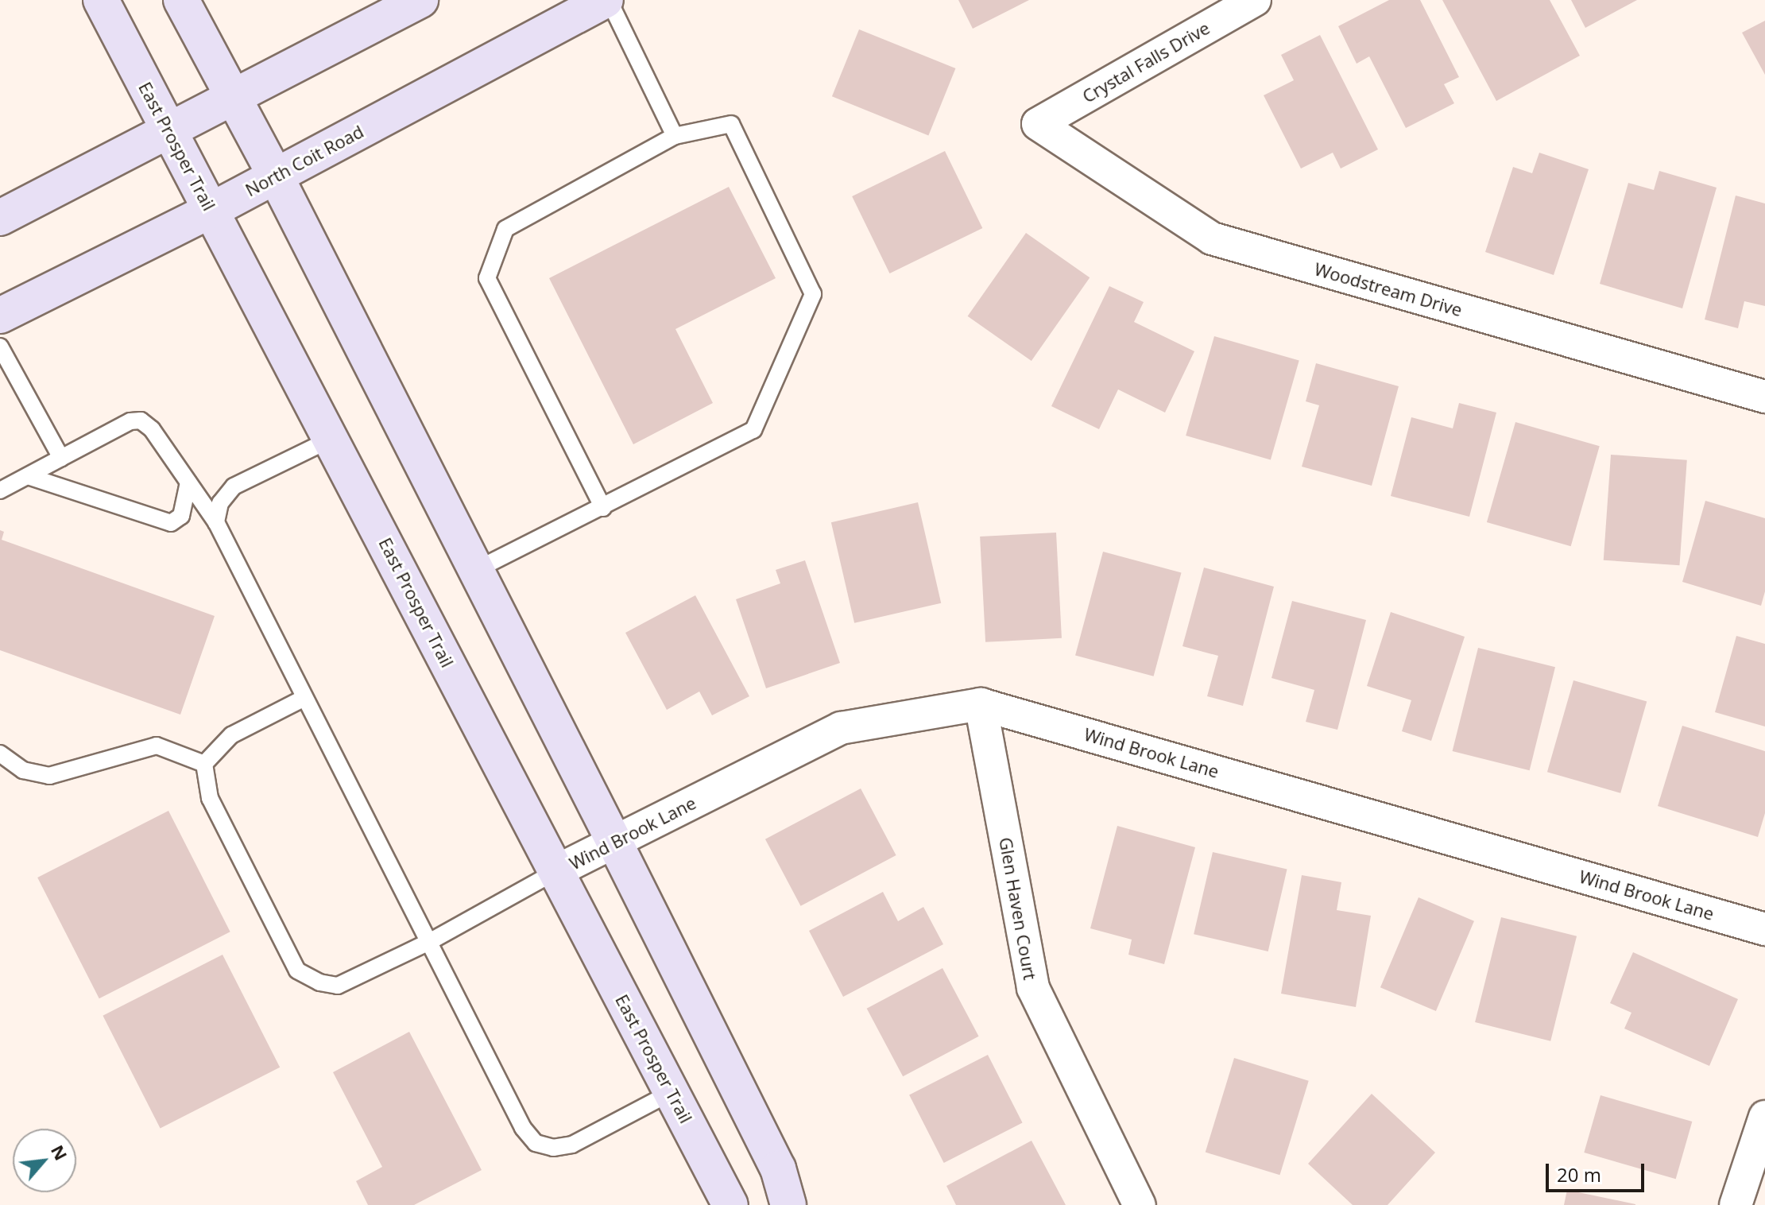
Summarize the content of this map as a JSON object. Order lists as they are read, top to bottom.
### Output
{
  "streets": {
    "main road": ["East Prosper Trail", "North Coit Road"],
    "street": [
      "Crystal Falls Drive",
      "Woodstream Drive",
      "Wind Brook Lane",
      "Glen Haven Court"
    ]
  },
  "crossings": [
    ["Crystal Falls Drive", "Woodstream Drive"],
    ["East Prosper Trail", "North Coit Road"],
    ["East Prosper Trail", "Wind Brook Lane"],
    ["Wind Brook Lane", "Glen Haven Court"]
  ],
  "scale_bar": "20 m",
  "north": "top right"
}
